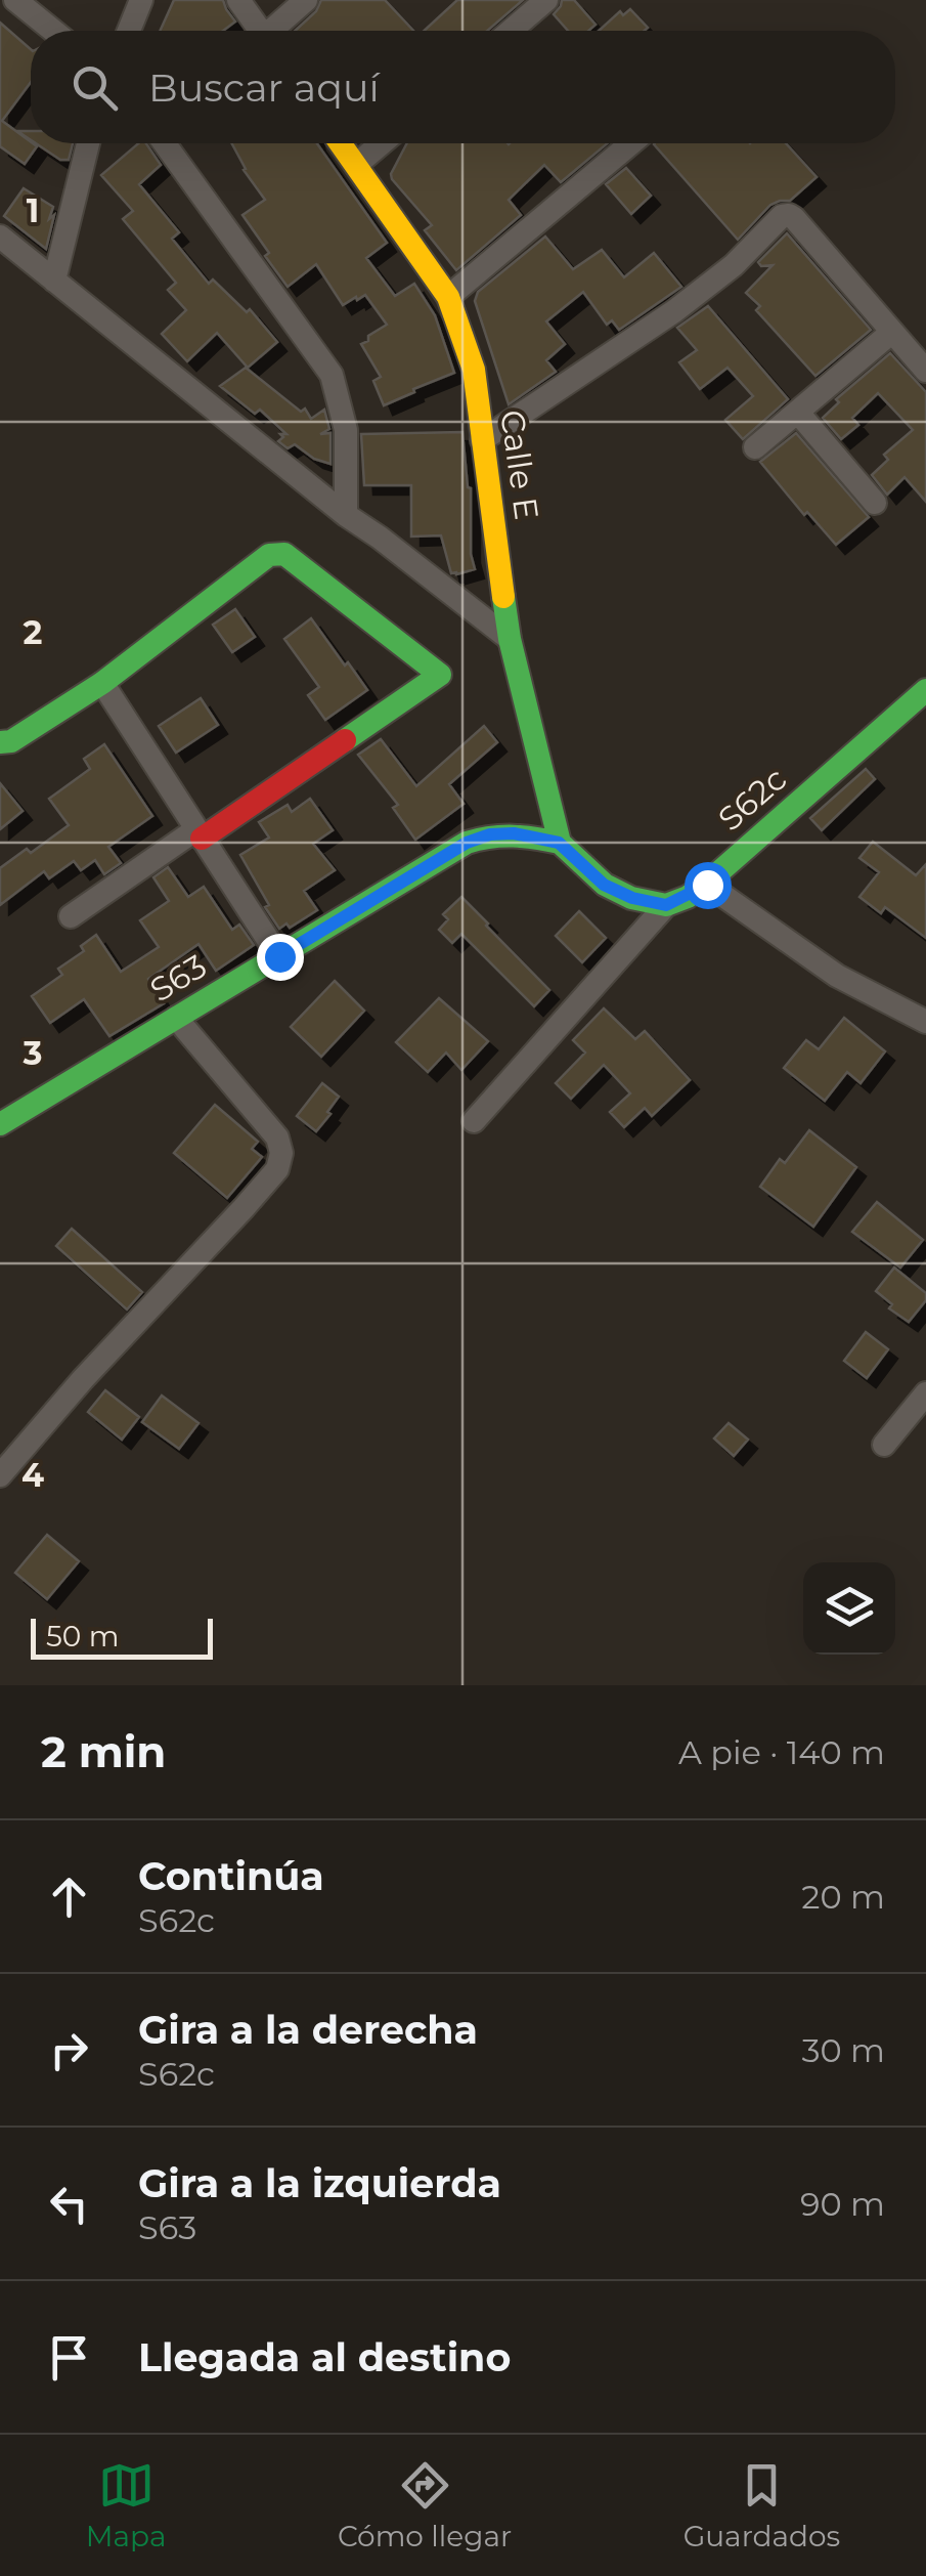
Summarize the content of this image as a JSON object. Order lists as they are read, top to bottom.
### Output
{
  "streets": {
    "street": ["Calle E", "S62c", "S63"]
  },
  "crossings": [
    ["Calle E", "S63"]
  ],
  "scale_bar": "50 m",
  "page": {
    "search": "Buscar aquí",
    "scale": "50 m",
    "heading": ["2 min", "A pie · 140 m"],
    "list": [
      ["Continúa", "S62c", "20 m"],
      ["Gira a la derecha", "S62c", "30 m"],
      ["Gira a la izquierda", "S63", "90 m"],
      "Llegada al destino"
    ],
    "nav": ["Mapa", "Cómo llegar", "Guardados"]
  },
  "grid": {
    "rows": [
      "1",
      "2",
      "3",
      "4"
    ]
  }
}
